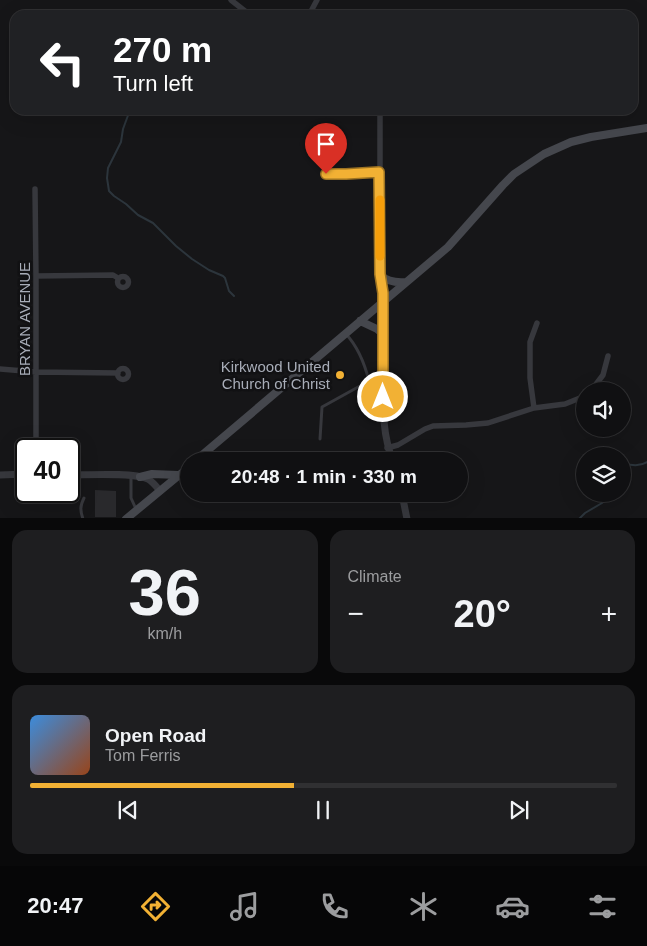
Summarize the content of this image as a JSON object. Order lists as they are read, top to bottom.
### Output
{
  "streets": {
    "street": ["BRYAN AVENUE"]
  },
  "places": ["Kirkwood United Church of Christ"],
  "page": {
    "turn": ["270 m", "Turn left"],
    "limit": "40",
    "trip": "20:48 · 1 min · 330 m",
    "tile": [
      ["36", "km/h"],
      "Climate"
    ],
    "heat": ["−", "20°", "+"],
    "song": ["Open Road", "Tom Ferris"],
    "tabs": "20:47"
  }
}
